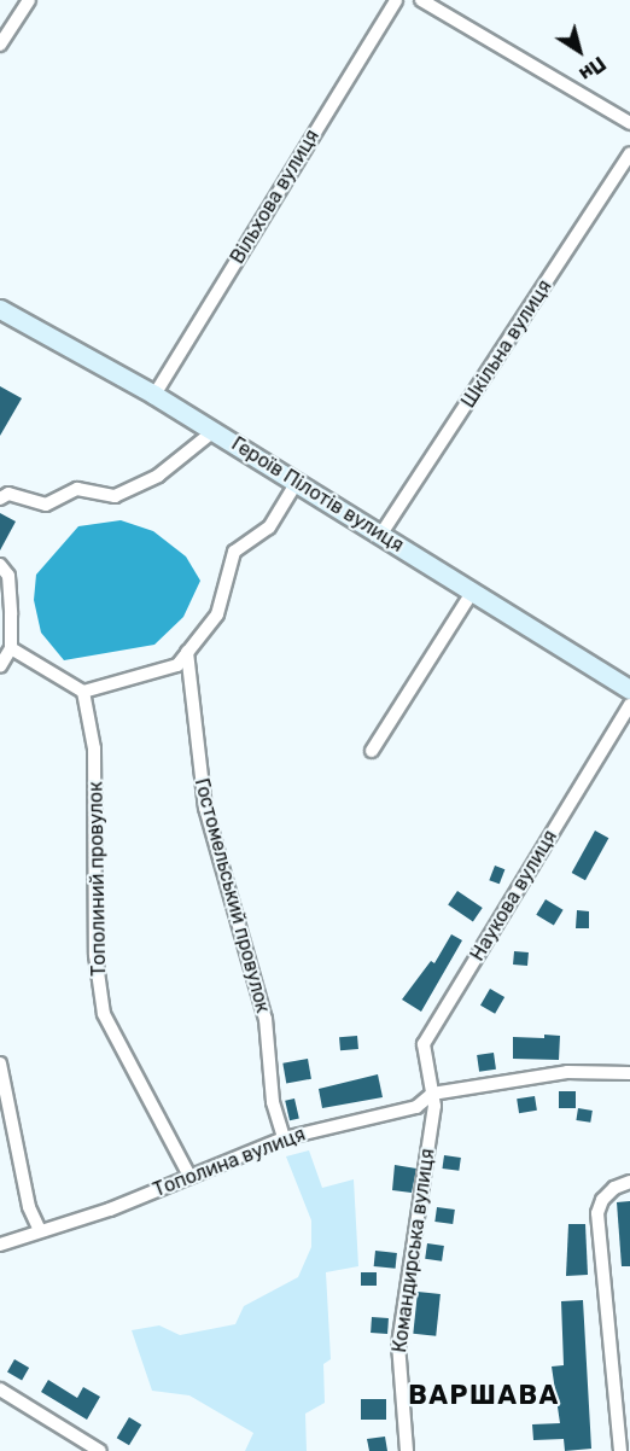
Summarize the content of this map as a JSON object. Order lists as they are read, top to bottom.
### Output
{
  "streets": {
    "street": [
      "Вільхова вулиця",
      "Шкільна вулиця",
      "Героїв Пілотів вулиця",
      "Тополиний провулок",
      "Гостомельський провулок",
      "Наукова вулиця",
      "Тополина вулиця",
      "Командирська вулиця"
    ]
  },
  "crossings": [
    ["Вільхова вулиця", "Героїв Пілотів вулиця"],
    ["Шкільна вулиця", "Героїв Пілотів вулиця"],
    ["Тополиний провулок", "Тополина вулиця"],
    ["Гостомельський провулок", "Тополина вулиця"],
    ["Наукова вулиця", "Тополина вулиця"],
    ["Наукова вулиця", "Командирська вулиця"],
    ["Тополина вулиця", "Командирська вулиця"]
  ],
  "districts": ["ВАРШАВА"],
  "north": "bottom right"
}
